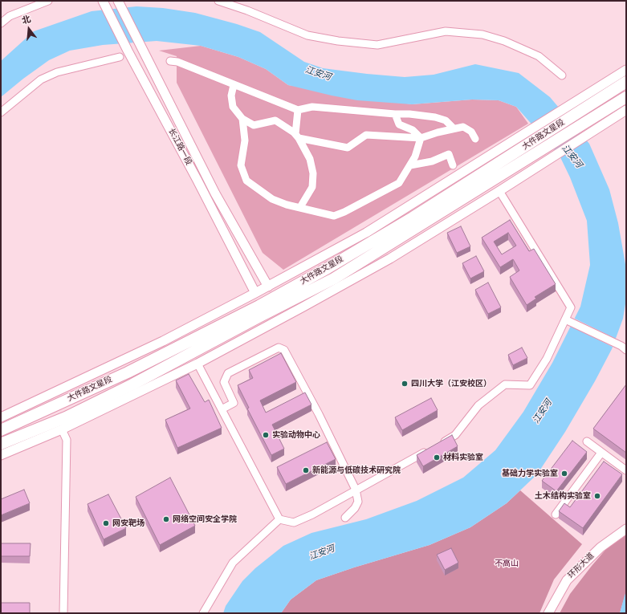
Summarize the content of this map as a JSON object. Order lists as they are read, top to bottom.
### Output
{
  "streets": {
    "main road": ["大件路文星段"],
    "street": ["长江路一段", "环形大道"]
  },
  "water": ["江安河"],
  "parks": ["不高山"],
  "places": [
    "四川大学（江安校区）",
    "实验动物中心",
    "材料实验室",
    "新能源与低碳技术研究院",
    "基础力学实验室",
    "土木结构实验室",
    "网络空间安全学院",
    "网安靶场"
  ],
  "north": "top"
}
